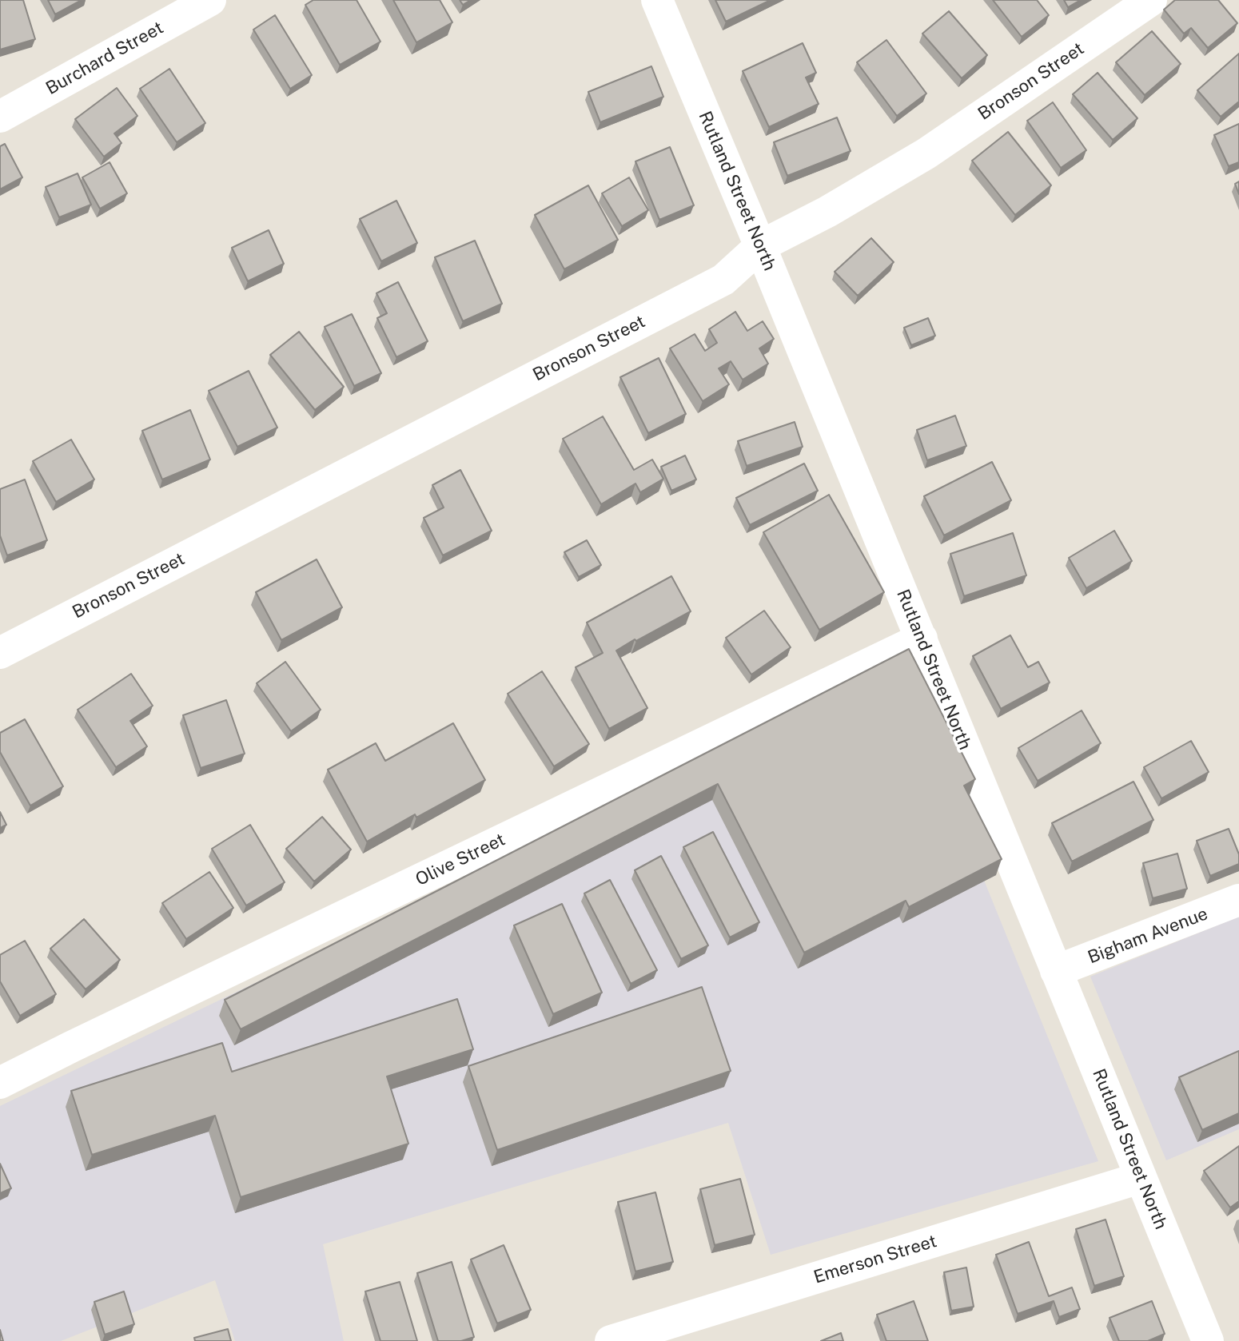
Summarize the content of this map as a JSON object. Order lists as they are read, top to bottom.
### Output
{
  "streets": {
    "street": [
      "Burchard Street",
      "Bronson Street",
      "Rutland Street North",
      "Olive Street",
      "Bigham Avenue",
      "Emerson Street"
    ]
  },
  "crossings": [
    ["Bronson Street", "Rutland Street North"],
    ["Rutland Street North", "Olive Street"],
    ["Rutland Street North", "Bigham Avenue"],
    ["Rutland Street North", "Emerson Street"]
  ]
}
